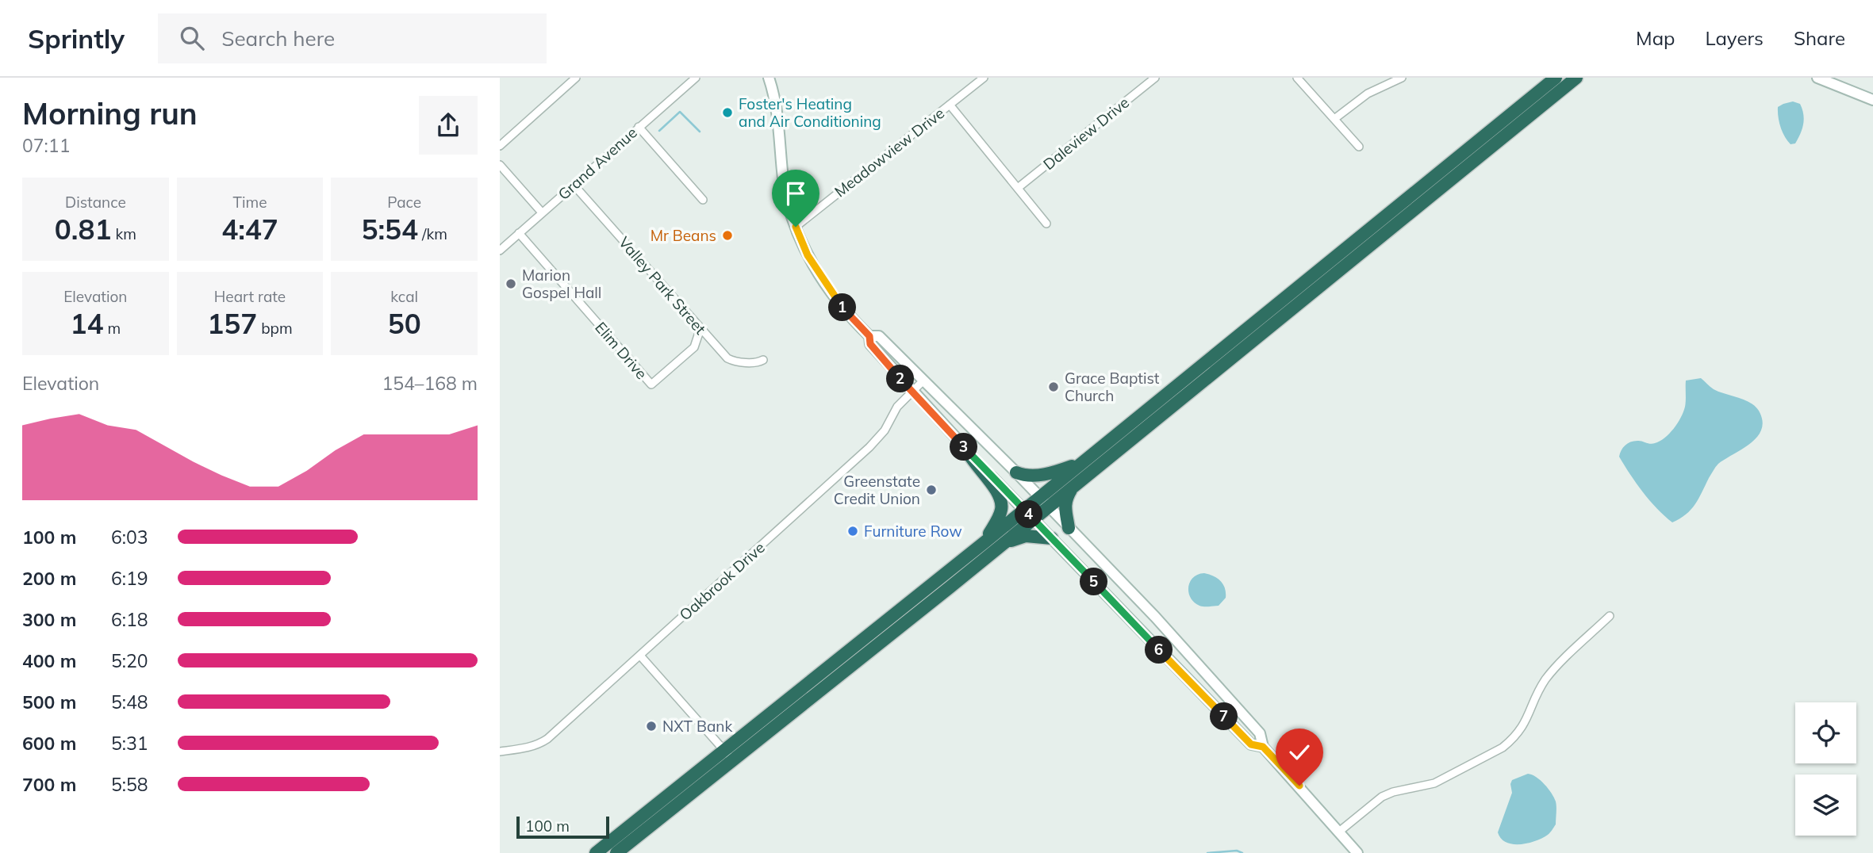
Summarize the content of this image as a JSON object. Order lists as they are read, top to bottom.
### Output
{
  "streets": {
    "street": [
      "Daleview Drive",
      "Meadowview Drive",
      "Grand Avenue",
      "Valley Park Street",
      "Elim Drive",
      "Oakbrook Drive"
    ]
  },
  "crossings": [
    ["Grand Avenue", "Valley Park Street"],
    ["Grand Avenue", "Elim Drive"],
    ["Valley Park Street", "Elim Drive"]
  ],
  "places": [
    "Foster's Heating and Air Conditioning",
    "Mr Beans",
    "Marion Gospel Hall",
    "Grace Baptist Church",
    "Greenstate Credit Union",
    "Furniture Row",
    "NXT Bank"
  ],
  "scale_bar": "100 m",
  "page": {
    "header": "Sprintly",
    "search": "Search here",
    "nav": ["Map", "Layers", "Share"],
    "heading": ["Morning run", "07:11"],
    "stats": [
      ["Distance", "0.81 km"],
      ["Time", "4:47"],
      ["Pace", "5:54 /km"],
      ["Elevation", "14 m"],
      ["Heart rate", "157 bpm"],
      ["kcal", "50"]
    ],
    "pins": [
      "1",
      "2",
      "3",
      "4",
      "5",
      "6",
      "7"
    ],
    "chart": ["Elevation", "154–168 m"],
    "list": [
      {
        "name": "100 m",
        "note": "6:03"
      },
      {
        "name": "200 m",
        "note": "6:19"
      },
      {
        "name": "300 m",
        "note": "6:18"
      },
      {
        "name": "400 m",
        "note": "5:20"
      },
      {
        "name": "500 m",
        "note": "5:48"
      },
      {
        "name": "600 m",
        "note": "5:31"
      },
      {
        "name": "700 m",
        "note": "5:58"
      }
    ],
    "scale": "100 m"
  }
}
